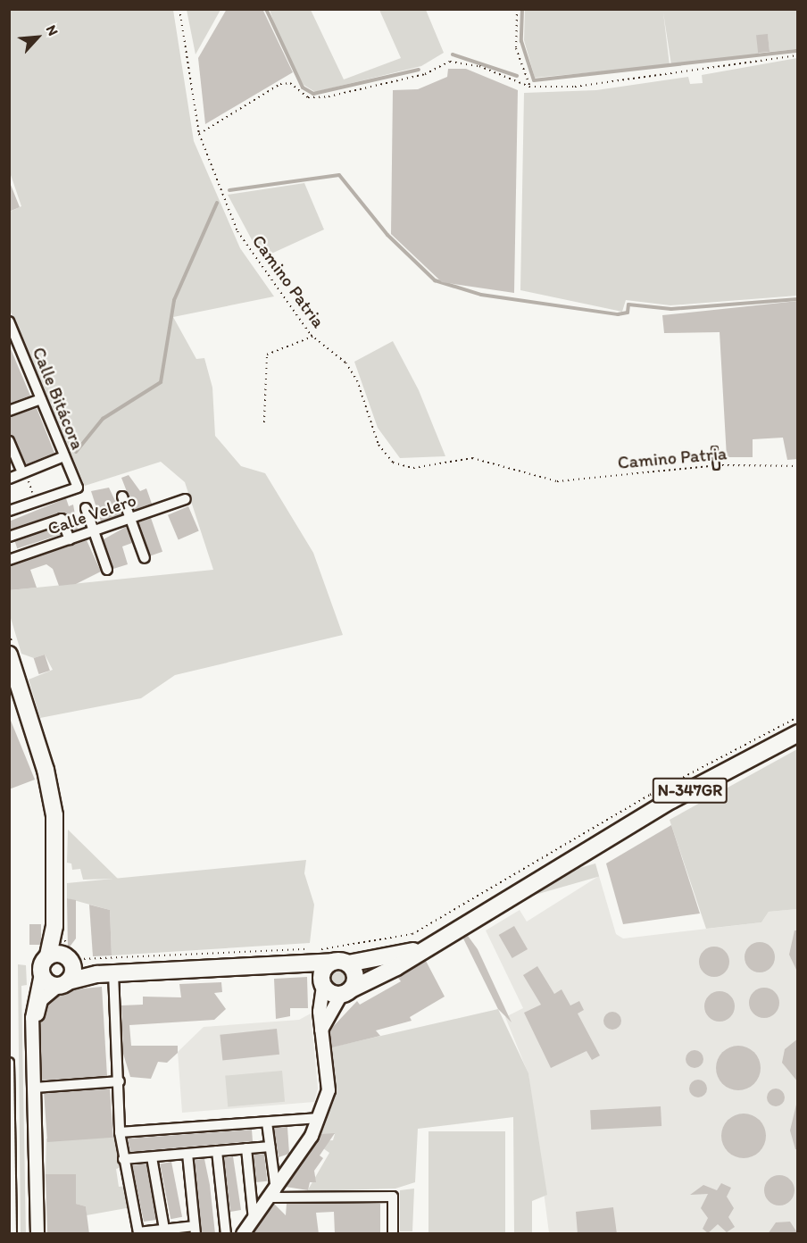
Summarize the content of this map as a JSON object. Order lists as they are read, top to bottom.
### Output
{
  "streets": {
    "highway": ["N-347GR"],
    "street": ["Calle Bitácora", "Calle Velero"],
    "path": ["Camino Patria"]
  },
  "north": "top right"
}
